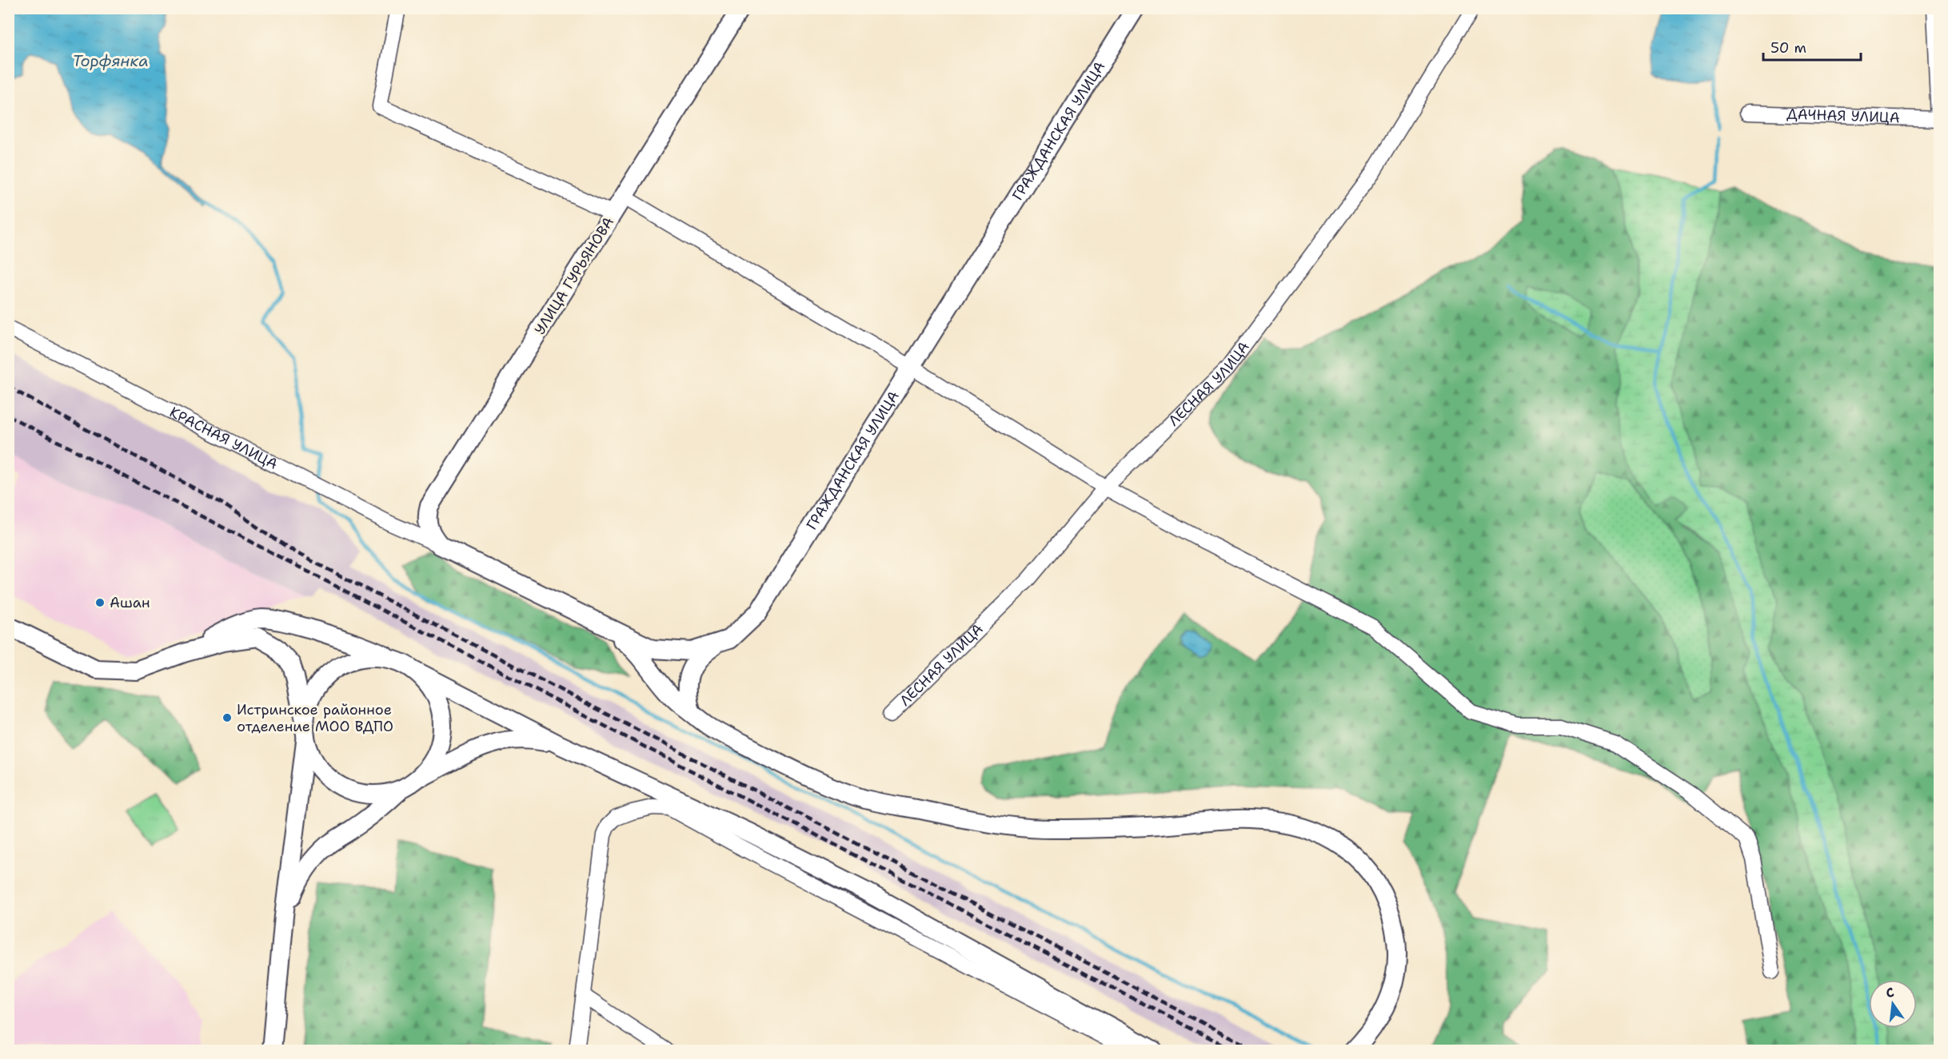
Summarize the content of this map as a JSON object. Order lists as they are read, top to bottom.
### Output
{
  "streets": {
    "street": [
      "ДАЧНАЯ УЛИЦА",
      "ГРАЖДАНСКАЯ УЛИЦА",
      "УЛИЦА ГУРЬЯНОВА",
      "ЛЕСНАЯ УЛИЦА",
      "КРАСНАЯ УЛИЦА"
    ]
  },
  "crossings": [
    ["ГРАЖДАНСКАЯ УЛИЦА", "УЛИЦА ГУРЬЯНОВА"],
    ["ГРАЖДАНСКАЯ УЛИЦА", "КРАСНАЯ УЛИЦА"],
    ["УЛИЦА ГУРЬЯНОВА", "КРАСНАЯ УЛИЦА"]
  ],
  "water": ["Торфянка"],
  "places": ["Ашан", "Истринское районное отделение МОО ВДПО"],
  "scale_bar": "50 m",
  "north": "top"
}
